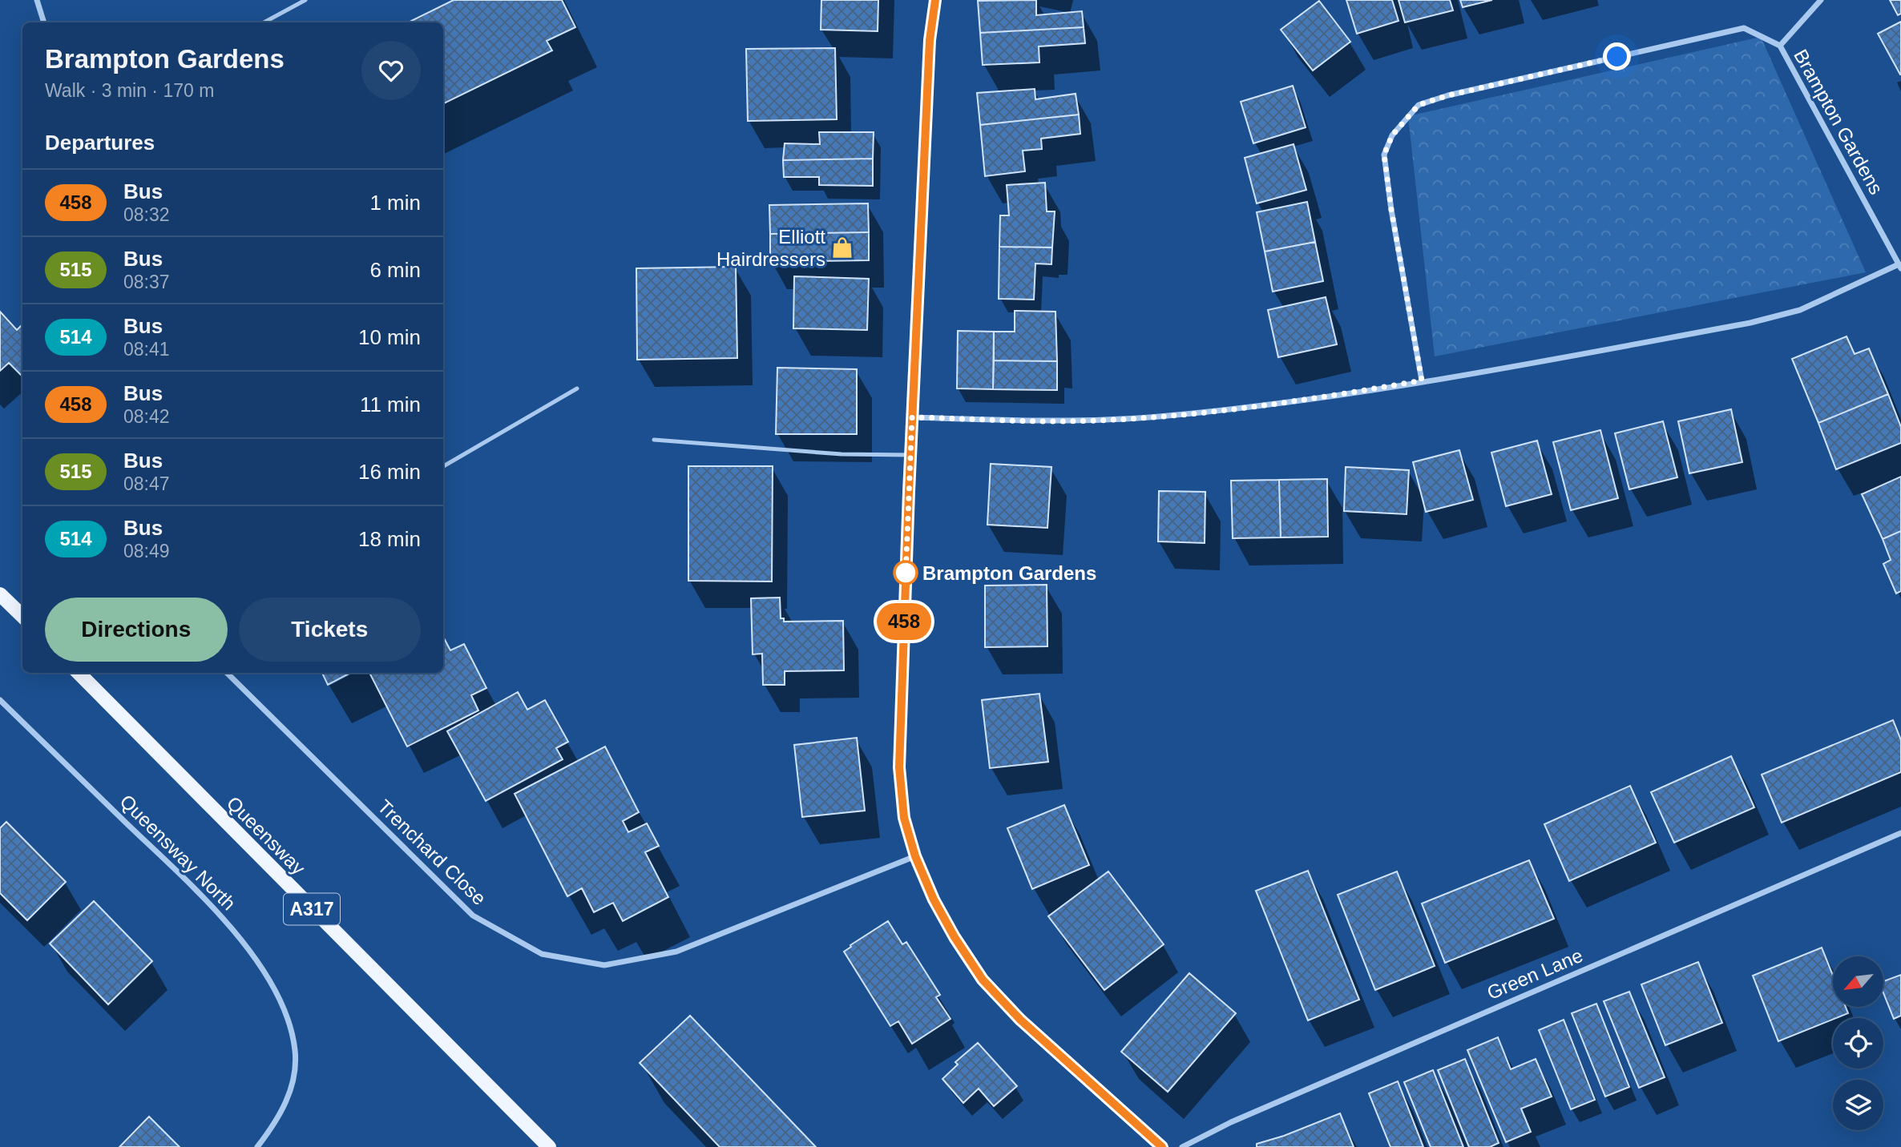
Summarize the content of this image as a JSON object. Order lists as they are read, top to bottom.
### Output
{
  "streets": {
    "main road": ["Queensway", "A317"],
    "street": [
      "Brampton Gardens",
      "Queensway North",
      "Trenchard Close",
      "Green Lane"
    ]
  },
  "places": {
    "shop": ["Elliott Hairdressers"],
    "other": ["Brampton Gardens"]
  },
  "lines": ["bus line 458"],
  "north": "bottom left",
  "page": {
    "on_map": "458",
    "heading": [
      ["Brampton Gardens", "Walk · 3 min · 170 m"],
      "Departures"
    ],
    "list": [
      {
        "mark": "458",
        "name": "Bus",
        "note": "08:32",
        "value": "1 min"
      },
      {
        "mark": "515",
        "name": "Bus",
        "note": "08:37",
        "value": "6 min"
      },
      {
        "mark": "514",
        "name": "Bus",
        "note": "08:41",
        "value": "10 min"
      },
      {
        "mark": "458",
        "name": "Bus",
        "note": "08:42",
        "value": "11 min"
      },
      {
        "mark": "515",
        "name": "Bus",
        "note": "08:47",
        "value": "16 min"
      },
      {
        "mark": "514",
        "name": "Bus",
        "note": "08:49",
        "value": "18 min"
      }
    ],
    "buttons": ["Directions", "Tickets"]
  }
}
